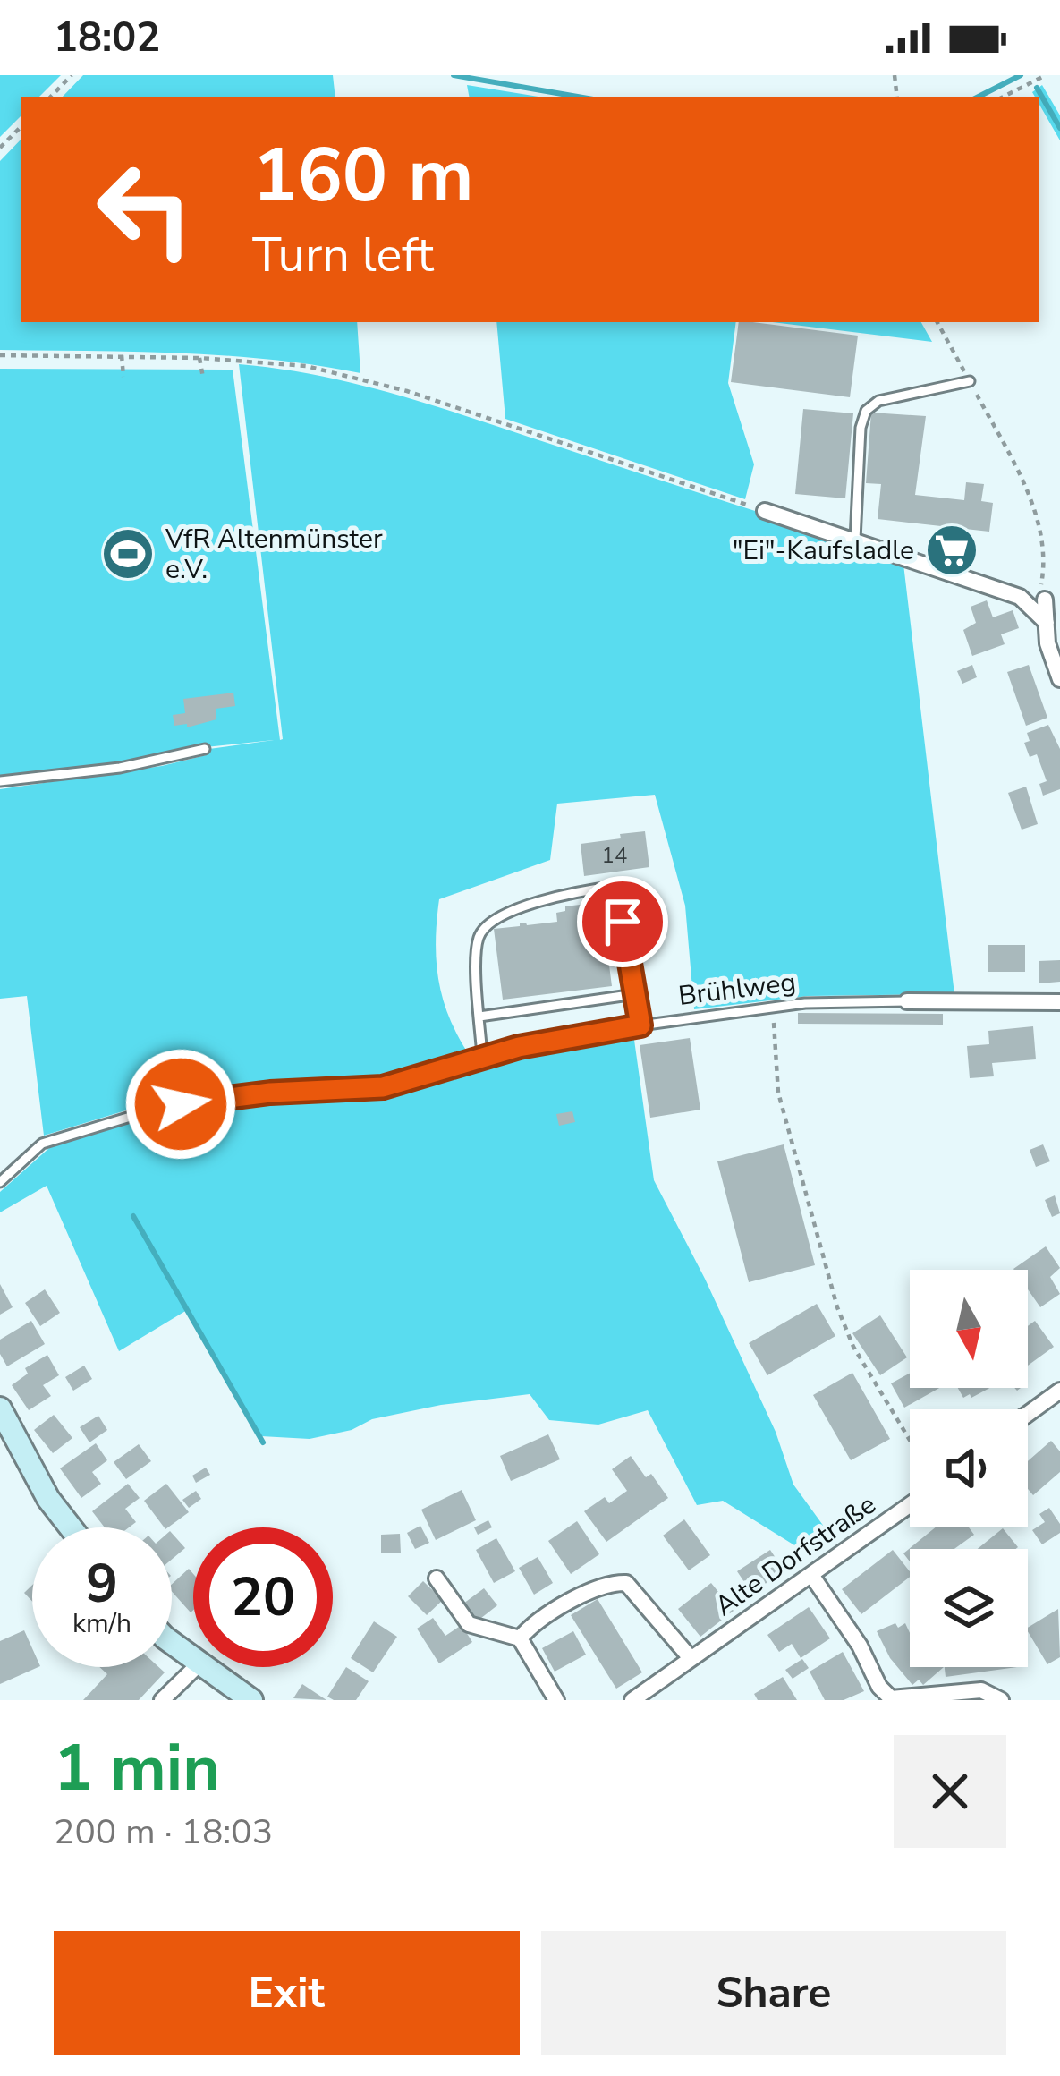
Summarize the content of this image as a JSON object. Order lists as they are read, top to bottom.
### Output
{
  "streets": {
    "street": ["Brühlweg", "Alte Dorfstraße"]
  },
  "places": {
    "supermarket": ["\"Ei\"-Kaufsladle"],
    "sports": ["VfR Altenmünster e.V."]
  },
  "house_numbers": ["14"],
  "north": "bottom",
  "page": {
    "status": "18:02",
    "turn": ["160 m", "Turn left"],
    "speed": "9 km/h",
    "limit": "20",
    "heading": ["1 min", "200 m · 18:03"],
    "buttons": ["Exit", "Share"]
  }
}
